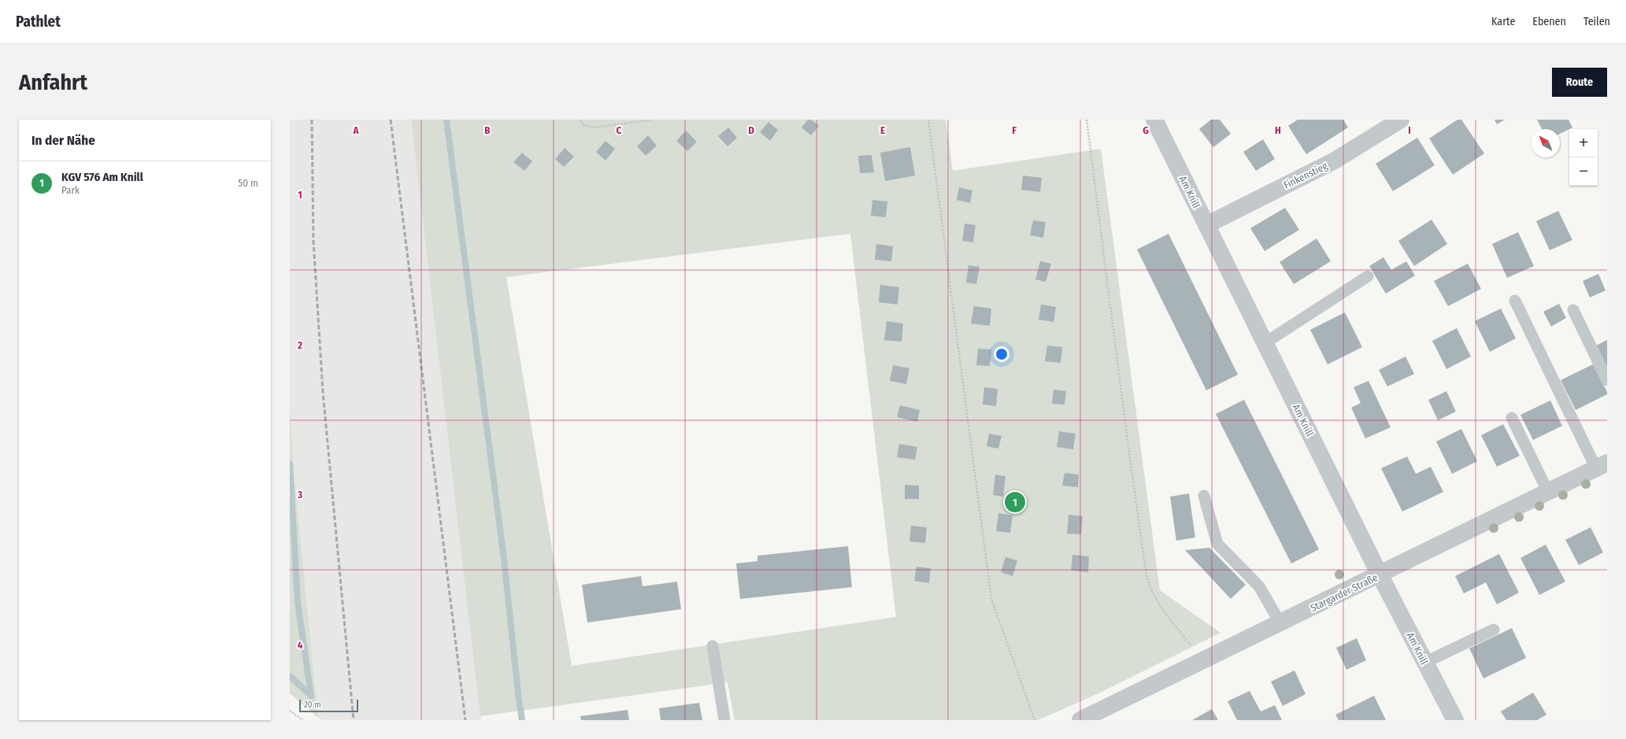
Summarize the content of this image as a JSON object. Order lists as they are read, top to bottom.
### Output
{
  "streets": {
    "street": ["Finkenstieg", "Am Knill", "Stargarder Straße"]
  },
  "crossings": [
    ["Finkenstieg", "Am Knill"],
    ["Am Knill", "Stargarder Straße"]
  ],
  "scale_bar": "20 m",
  "north": "top left",
  "page": {
    "header": "Pathlet",
    "nav": ["Karte", "Ebenen", "Teilen"],
    "buttons": "Route",
    "title": "Anfahrt",
    "heading": "In der Nähe",
    "map_buttons": ["+", "−"],
    "list": [
      {
        "mark": "1",
        "name": "KGV 576 Am Knill",
        "note": "Park",
        "value": "50 m"
      }
    ],
    "pins": "1",
    "scale": "20 m"
  },
  "grid": {
    "columns": [
      "A",
      "B",
      "C",
      "D",
      "E",
      "F",
      "G",
      "H",
      "I"
    ],
    "rows": [
      "1",
      "2",
      "3",
      "4"
    ]
  }
}
